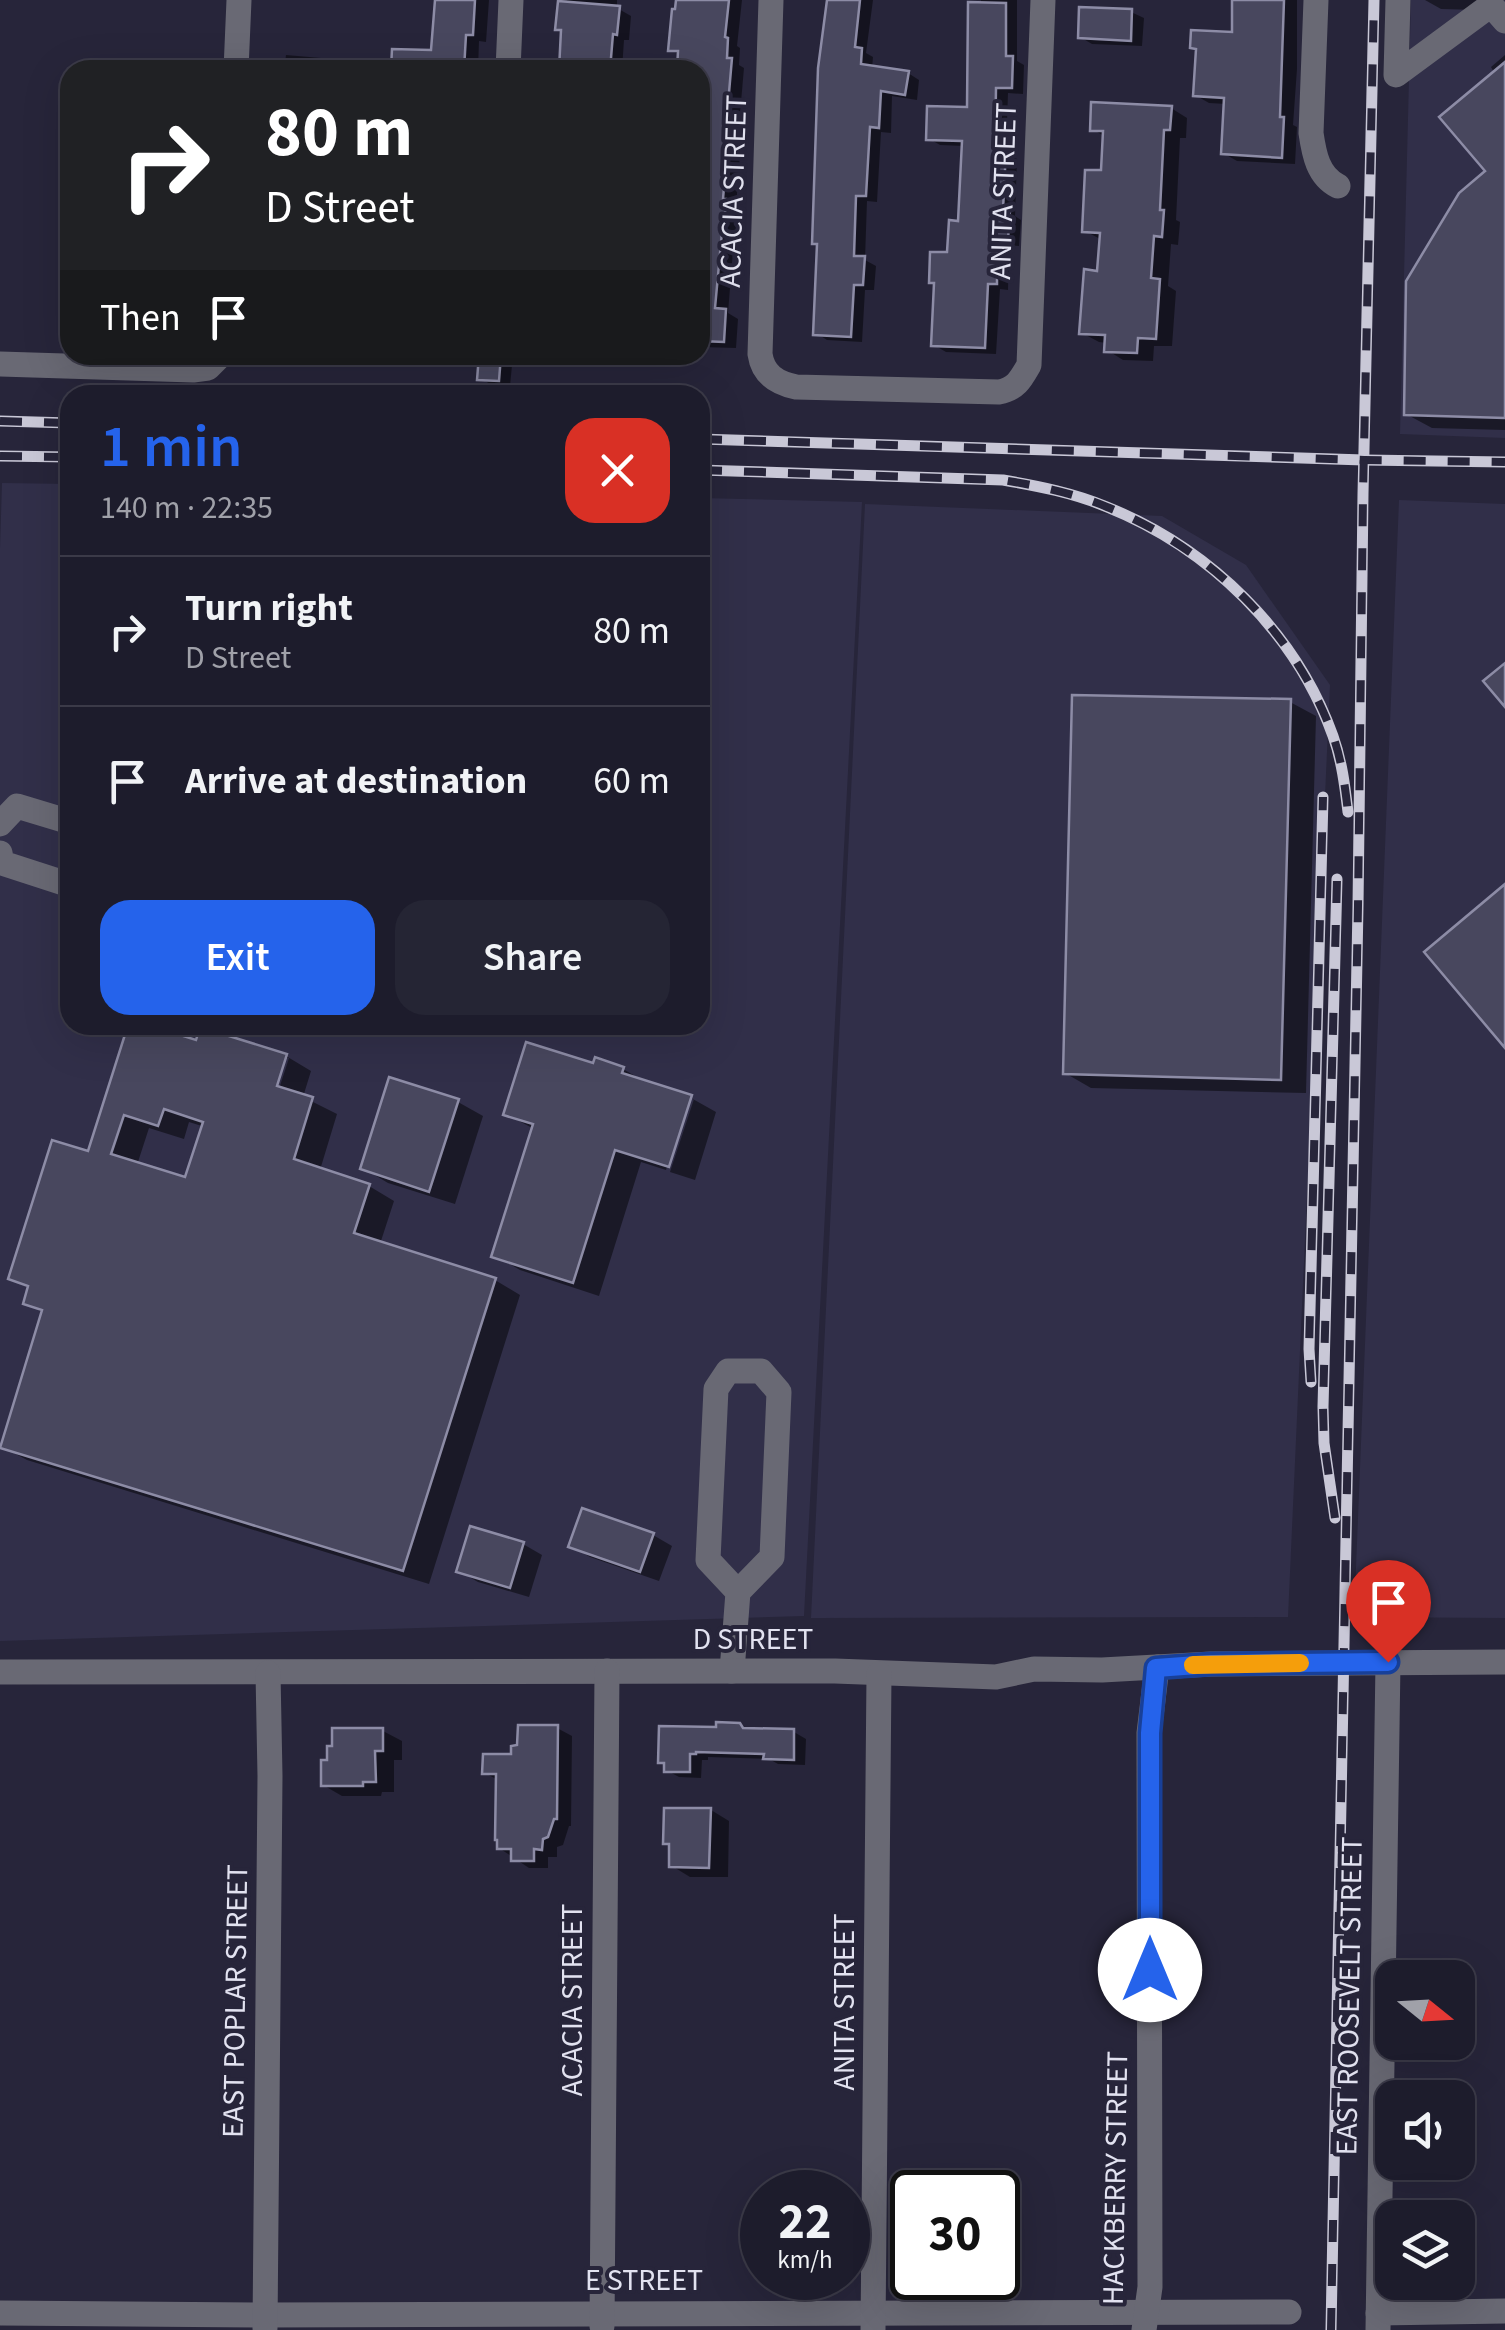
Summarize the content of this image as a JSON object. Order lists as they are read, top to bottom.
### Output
{
  "streets": {
    "street": [
      "ACACIA STREET",
      "ANITA STREET",
      "D STREET",
      "EAST ROOSEVELT STREET",
      "EAST POPLAR STREET",
      "HACKBERRY STREET",
      "E STREET"
    ]
  },
  "crossings": [
    ["ACACIA STREET", "ANITA STREET"],
    ["ACACIA STREET", "D STREET"],
    ["ACACIA STREET", "E STREET"],
    ["ANITA STREET", "D STREET"],
    ["ANITA STREET", "E STREET"],
    ["D STREET", "EAST ROOSEVELT STREET"],
    ["D STREET", "EAST POPLAR STREET"],
    ["D STREET", "HACKBERRY STREET"],
    ["EAST POPLAR STREET", "E STREET"],
    ["HACKBERRY STREET", "E STREET"]
  ],
  "north": "right",
  "page": {
    "turn": ["80 m", "D Street"],
    "then": "Then",
    "heading": ["1 min", "140 m · 22:35"],
    "list": [
      {
        "name": "Turn right",
        "note": "D Street",
        "value": "80 m"
      },
      {
        "name": "Arrive at destination",
        "value": "60 m"
      }
    ],
    "buttons": ["Exit", "Share"],
    "speed": "22 km/h",
    "limit": "30"
  }
}
